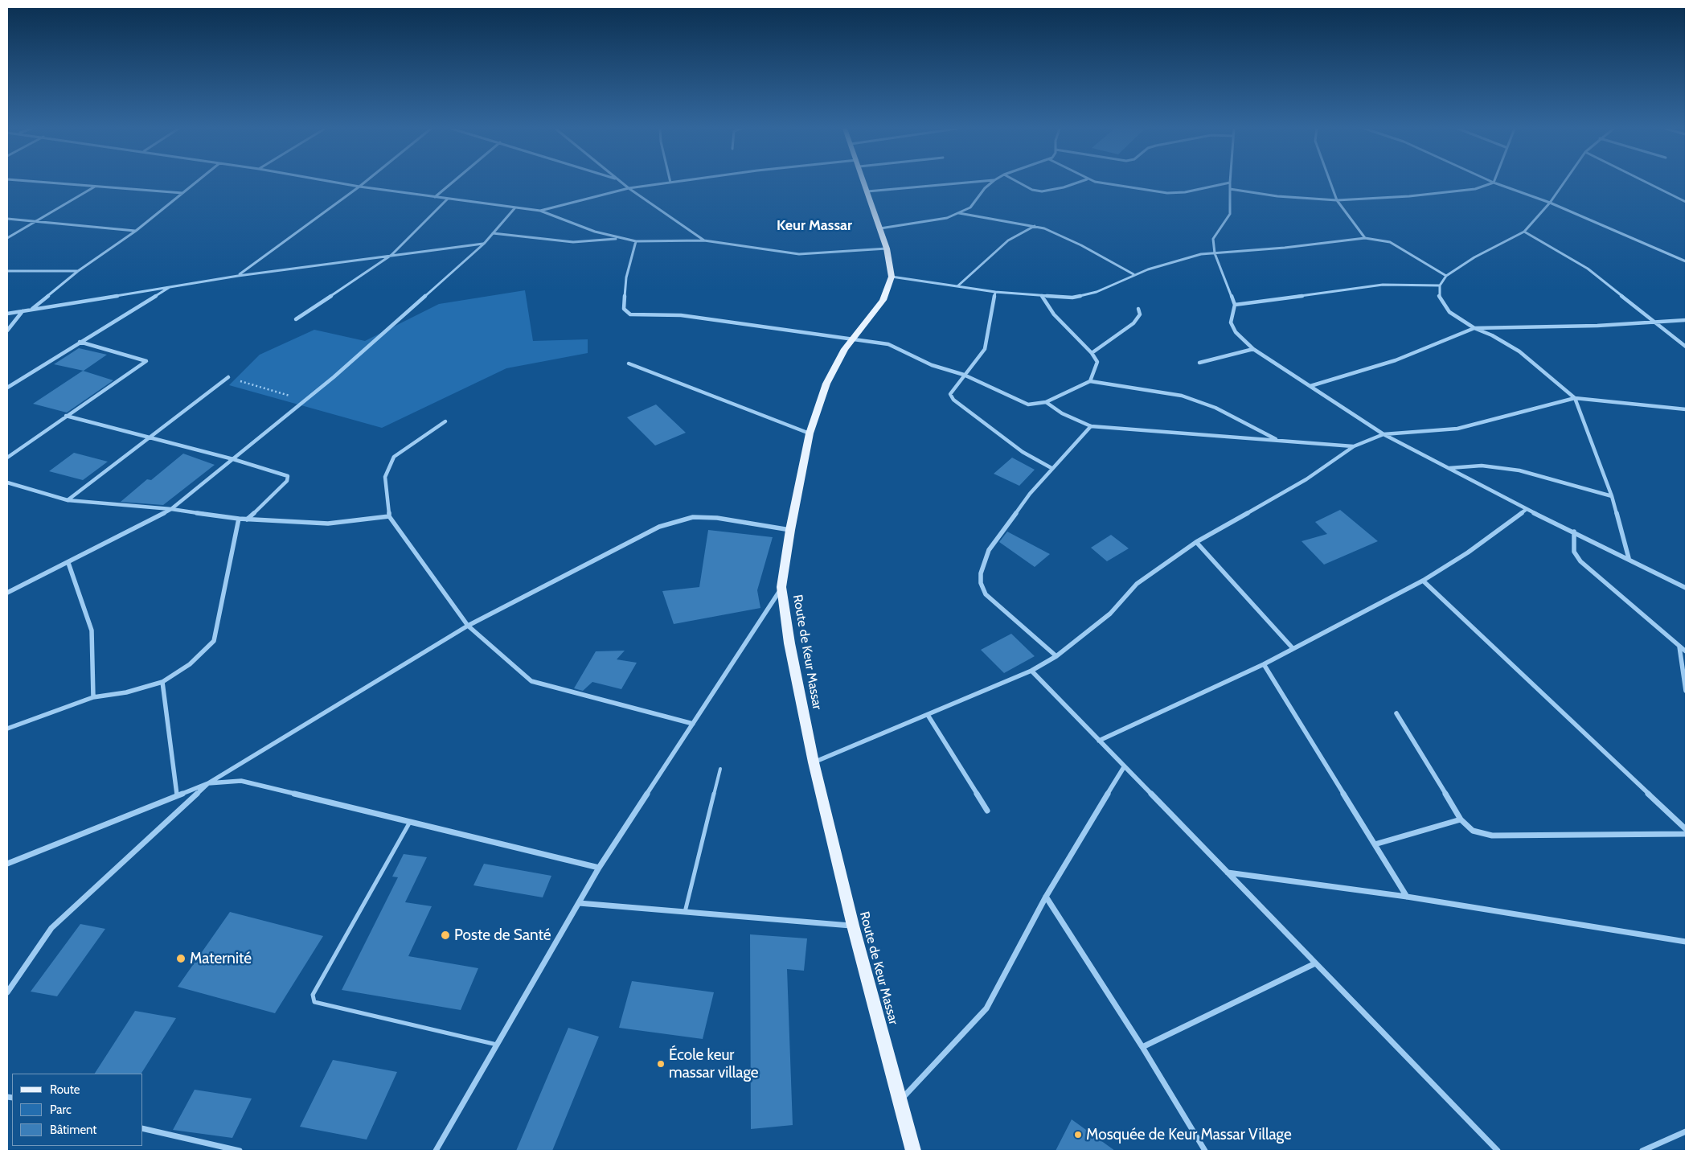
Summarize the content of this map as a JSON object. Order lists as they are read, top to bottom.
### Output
{
  "streets": {
    "main road": ["Route de Keur Massar"]
  },
  "districts": ["Keur Massar"],
  "places": [
    "Poste de Santé",
    "Maternité",
    "École keur massar village",
    "Mosquée de Keur Massar Village"
  ],
  "legend": ["Route", "Parc", "Bâtiment"]
}
